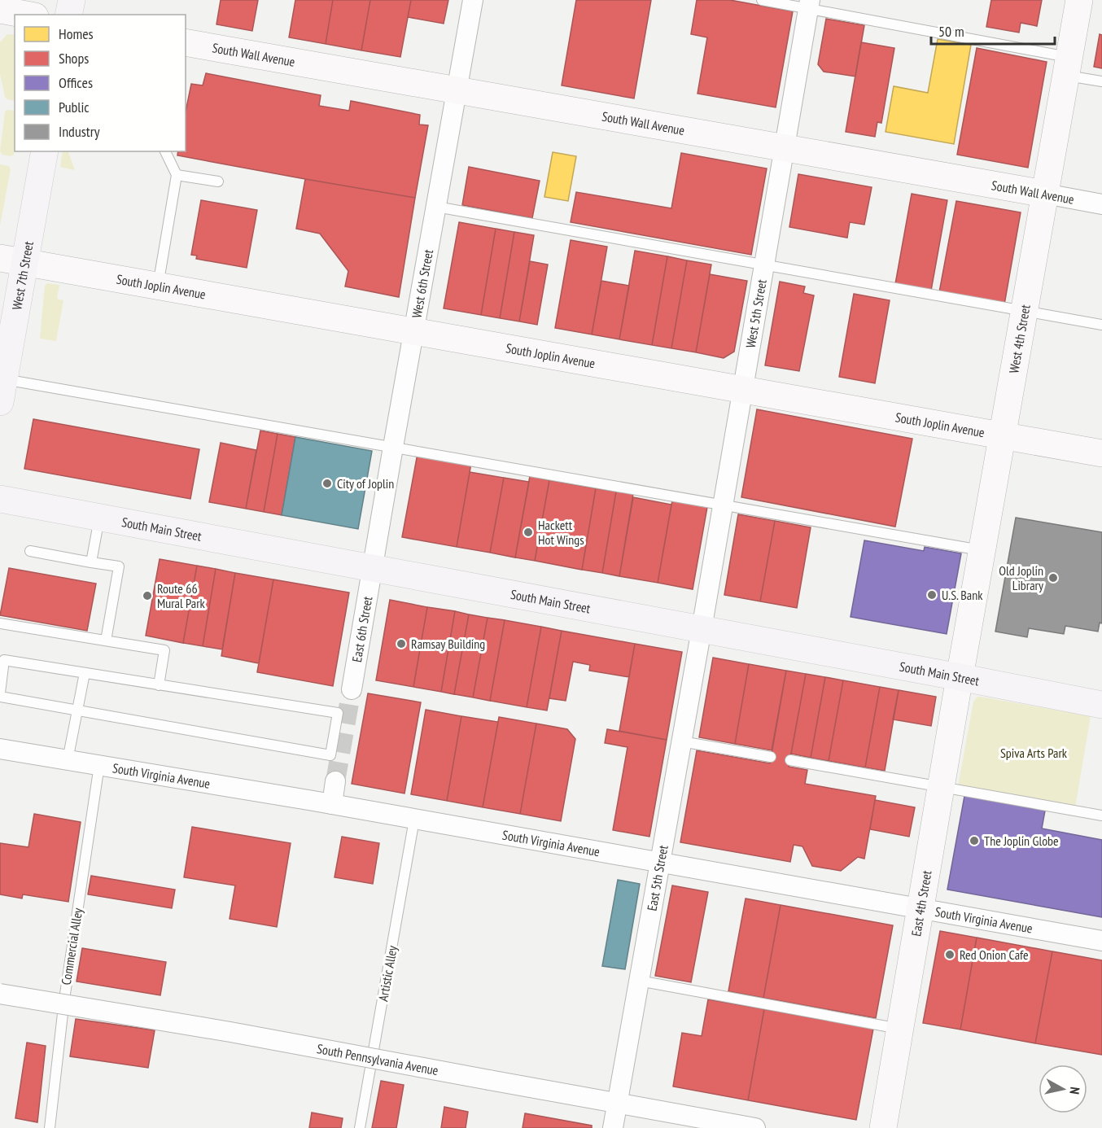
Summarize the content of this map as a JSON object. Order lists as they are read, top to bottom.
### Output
{
  "streets": {
    "main road": ["West 7th Street", "South Main Street"],
    "street": [
      "South Wall Avenue",
      "West 6th Street",
      "South Joplin Avenue",
      "West 5th Street",
      "West 4th Street",
      "East 6th Street",
      "South Virginia Avenue",
      "East 5th Street",
      "East 4th Street",
      "South Pennsylvania Avenue"
    ],
    "lane": ["Commercial Alley", "Artistic Alley"]
  },
  "crossings": [
    ["South Wall Avenue", "West 6th Street"],
    ["South Wall Avenue", "West 5th Street"],
    ["South Wall Avenue", "West 4th Street"],
    ["West 7th Street", "South Joplin Avenue"],
    ["West 6th Street", "South Joplin Avenue"],
    ["West 6th Street", "South Main Street"],
    ["West 6th Street", "East 6th Street"],
    ["South Joplin Avenue", "West 5th Street"],
    ["South Joplin Avenue", "West 4th Street"],
    ["West 5th Street", "South Main Street"],
    ["West 5th Street", "East 5th Street"],
    ["West 4th Street", "South Main Street"],
    ["West 4th Street", "East 4th Street"],
    ["South Main Street", "East 6th Street"],
    ["South Main Street", "East 5th Street"],
    ["South Main Street", "East 4th Street"],
    ["South Virginia Avenue", "East 5th Street"],
    ["South Virginia Avenue", "East 4th Street"],
    ["South Virginia Avenue", "Commercial Alley"],
    ["South Virginia Avenue", "Artistic Alley"],
    ["East 5th Street", "South Pennsylvania Avenue"]
  ],
  "parks": ["Spiva Arts Park"],
  "places": [
    "City of Joplin",
    "Hackett Hot Wings",
    "Old Joplin Library",
    "U.S. Bank",
    "Route 66 Mural Park",
    "Ramsay Building",
    "The Joplin Globe",
    "Red Onion Cafe"
  ],
  "legend": [
    "Homes",
    "Shops",
    "Offices",
    "Public",
    "Industry"
  ],
  "scale_bar": "50 m",
  "north": "right"
}
